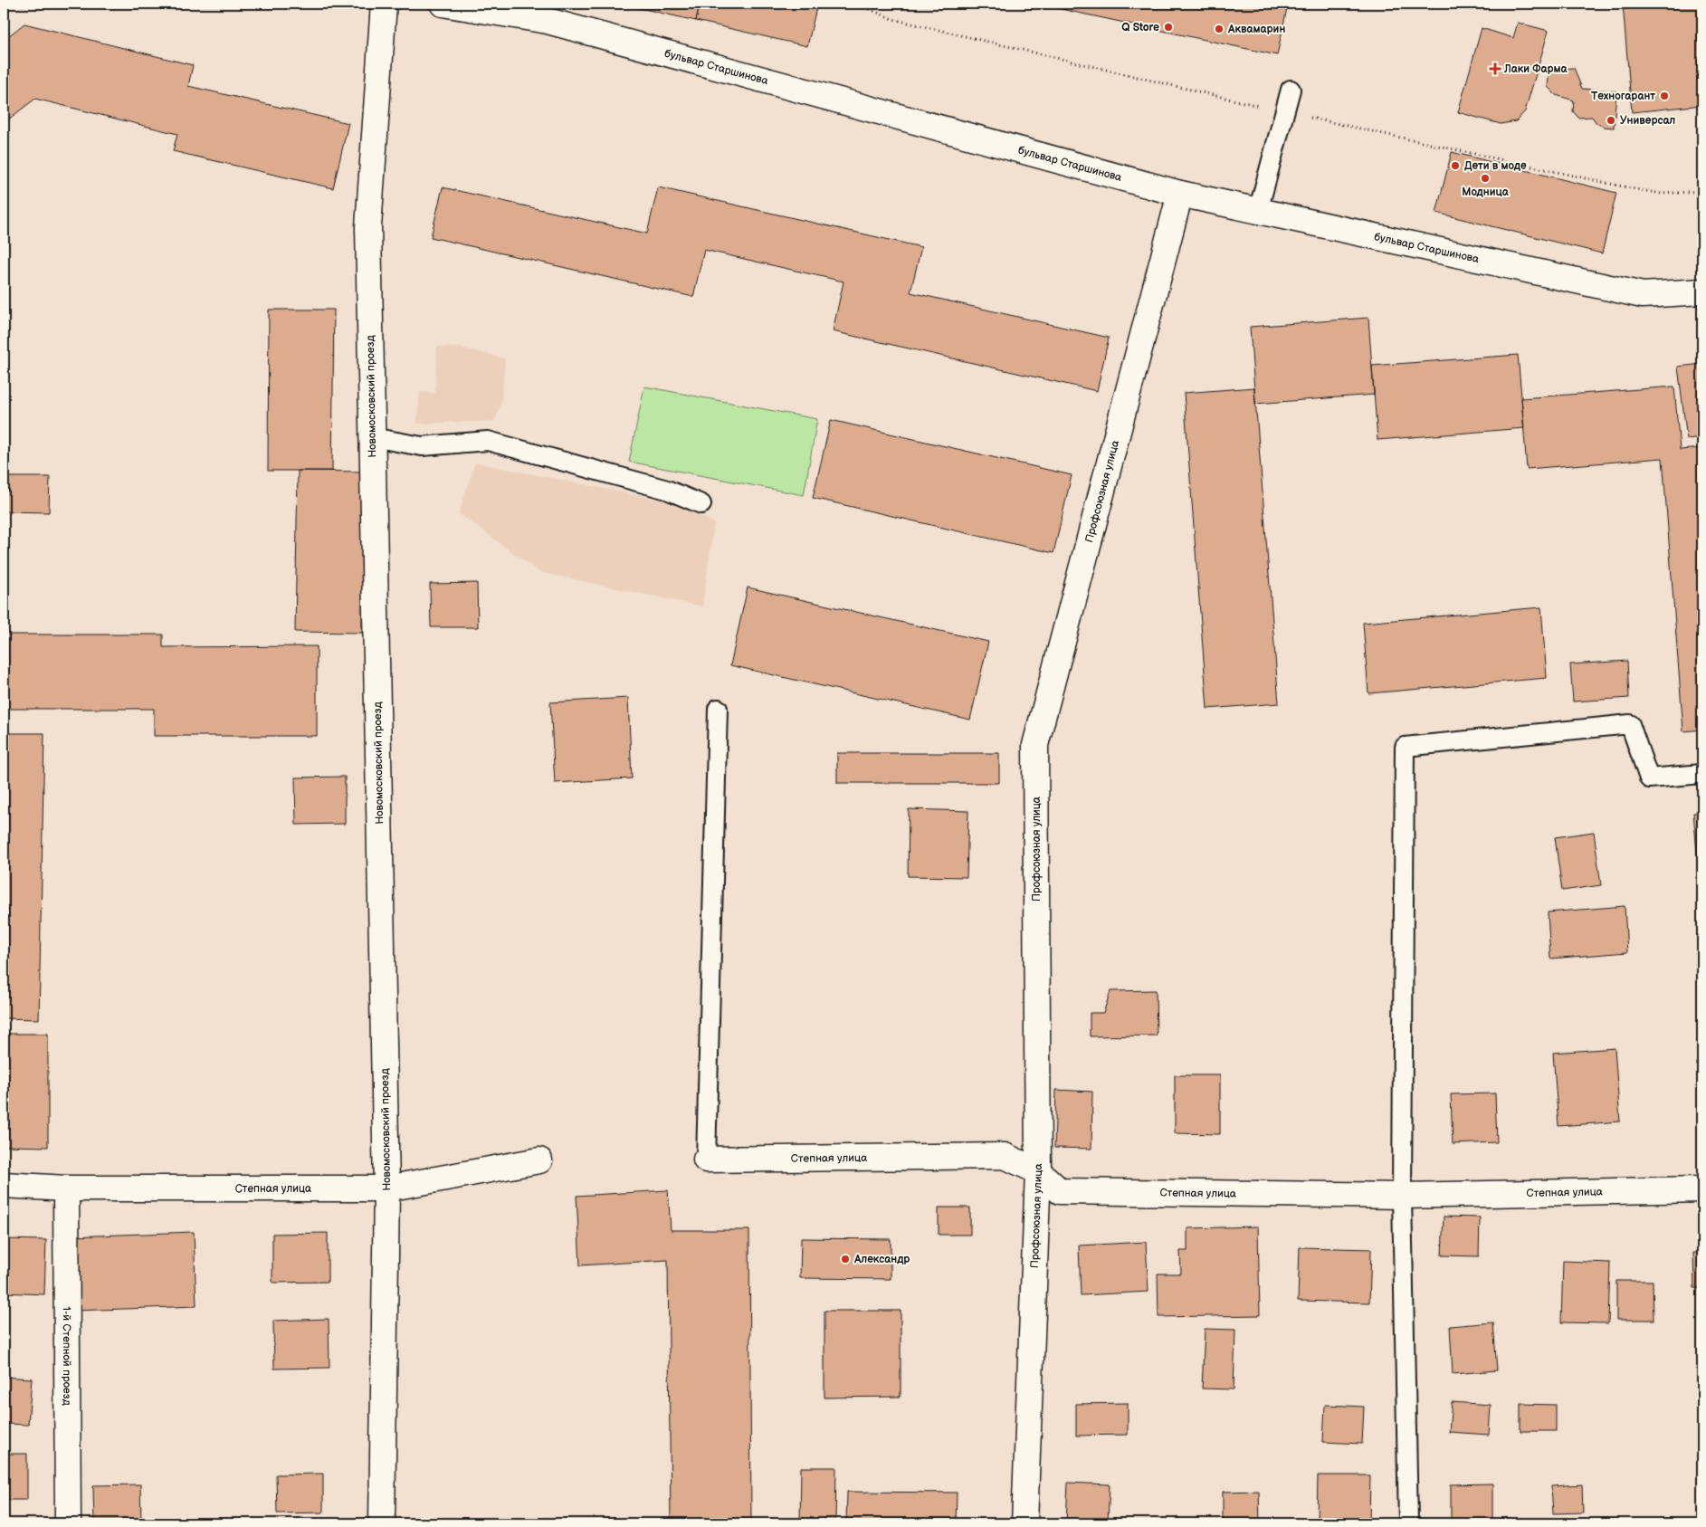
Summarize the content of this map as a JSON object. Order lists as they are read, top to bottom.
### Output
{
  "streets": {
    "street": [
      "бульвар Старшинова",
      "Новомосковский проезд",
      "Профсоюзная улица",
      "Степная улица",
      "1-й Степной проезд"
    ]
  },
  "crossings": [
    ["бульвар Старшинова", "Профсоюзная улица"],
    ["Новомосковский проезд", "Степная улица"],
    ["Профсоюзная улица", "Степная улица"],
    ["Степная улица", "1-й Степной проезд"]
  ],
  "places": {
    "other": [
      "Q Store",
      "Аквамарин",
      "Техногарант",
      "Универсал",
      "Дети в моде",
      "Модница",
      "Александр"
    ],
    "health": ["Лаки Фарма"]
  }
}
